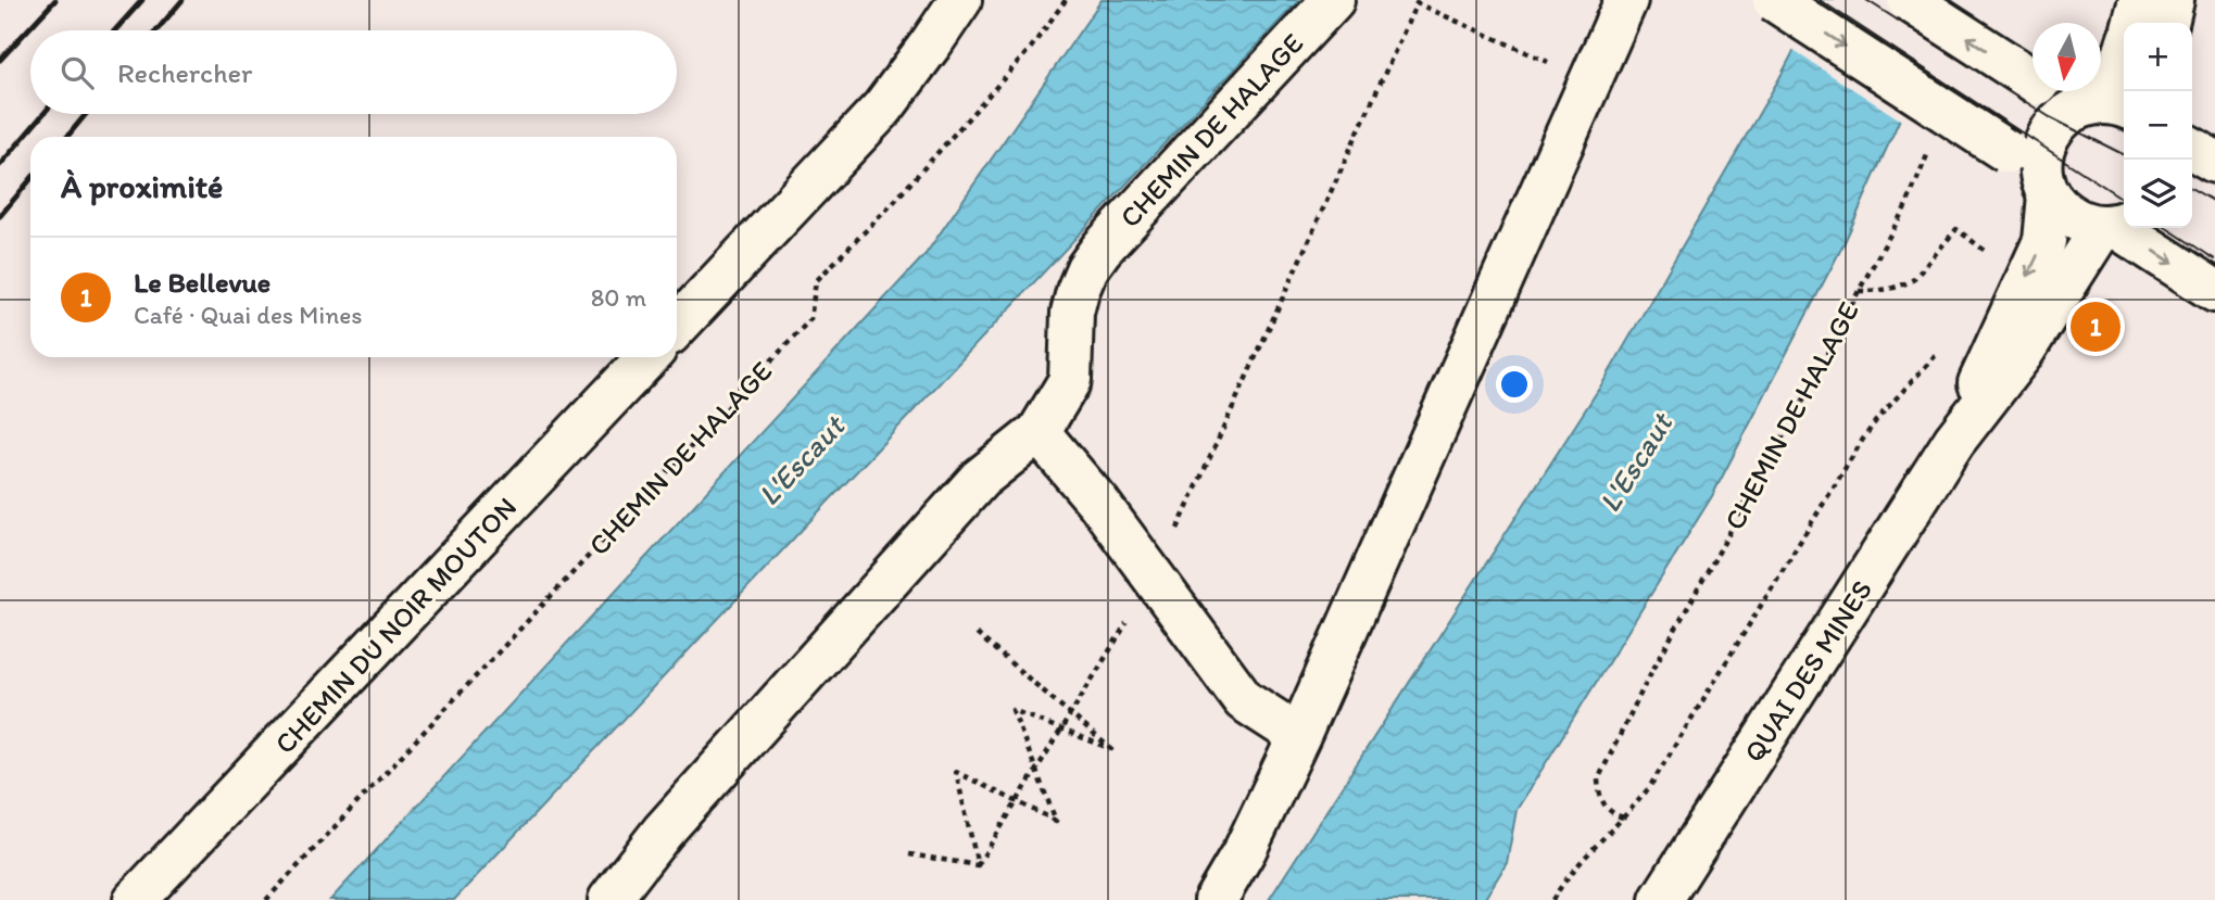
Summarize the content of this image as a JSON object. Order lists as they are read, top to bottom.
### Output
{
  "streets": {
    "street": ["CHEMIN DE HALAGE", "CHEMIN DU NOIR MOUTON", "QUAI DES MINES"]
  },
  "water": ["L'Escaut"],
  "north": "bottom",
  "page": {
    "map_buttons": ["+", "−"],
    "search": "Rechercher",
    "heading": "À proximité",
    "list": [
      {
        "mark": "1",
        "name": "Le Bellevue",
        "note": "Café · Quai des Mines",
        "value": "80 m"
      }
    ],
    "pins": "1"
  }
}
